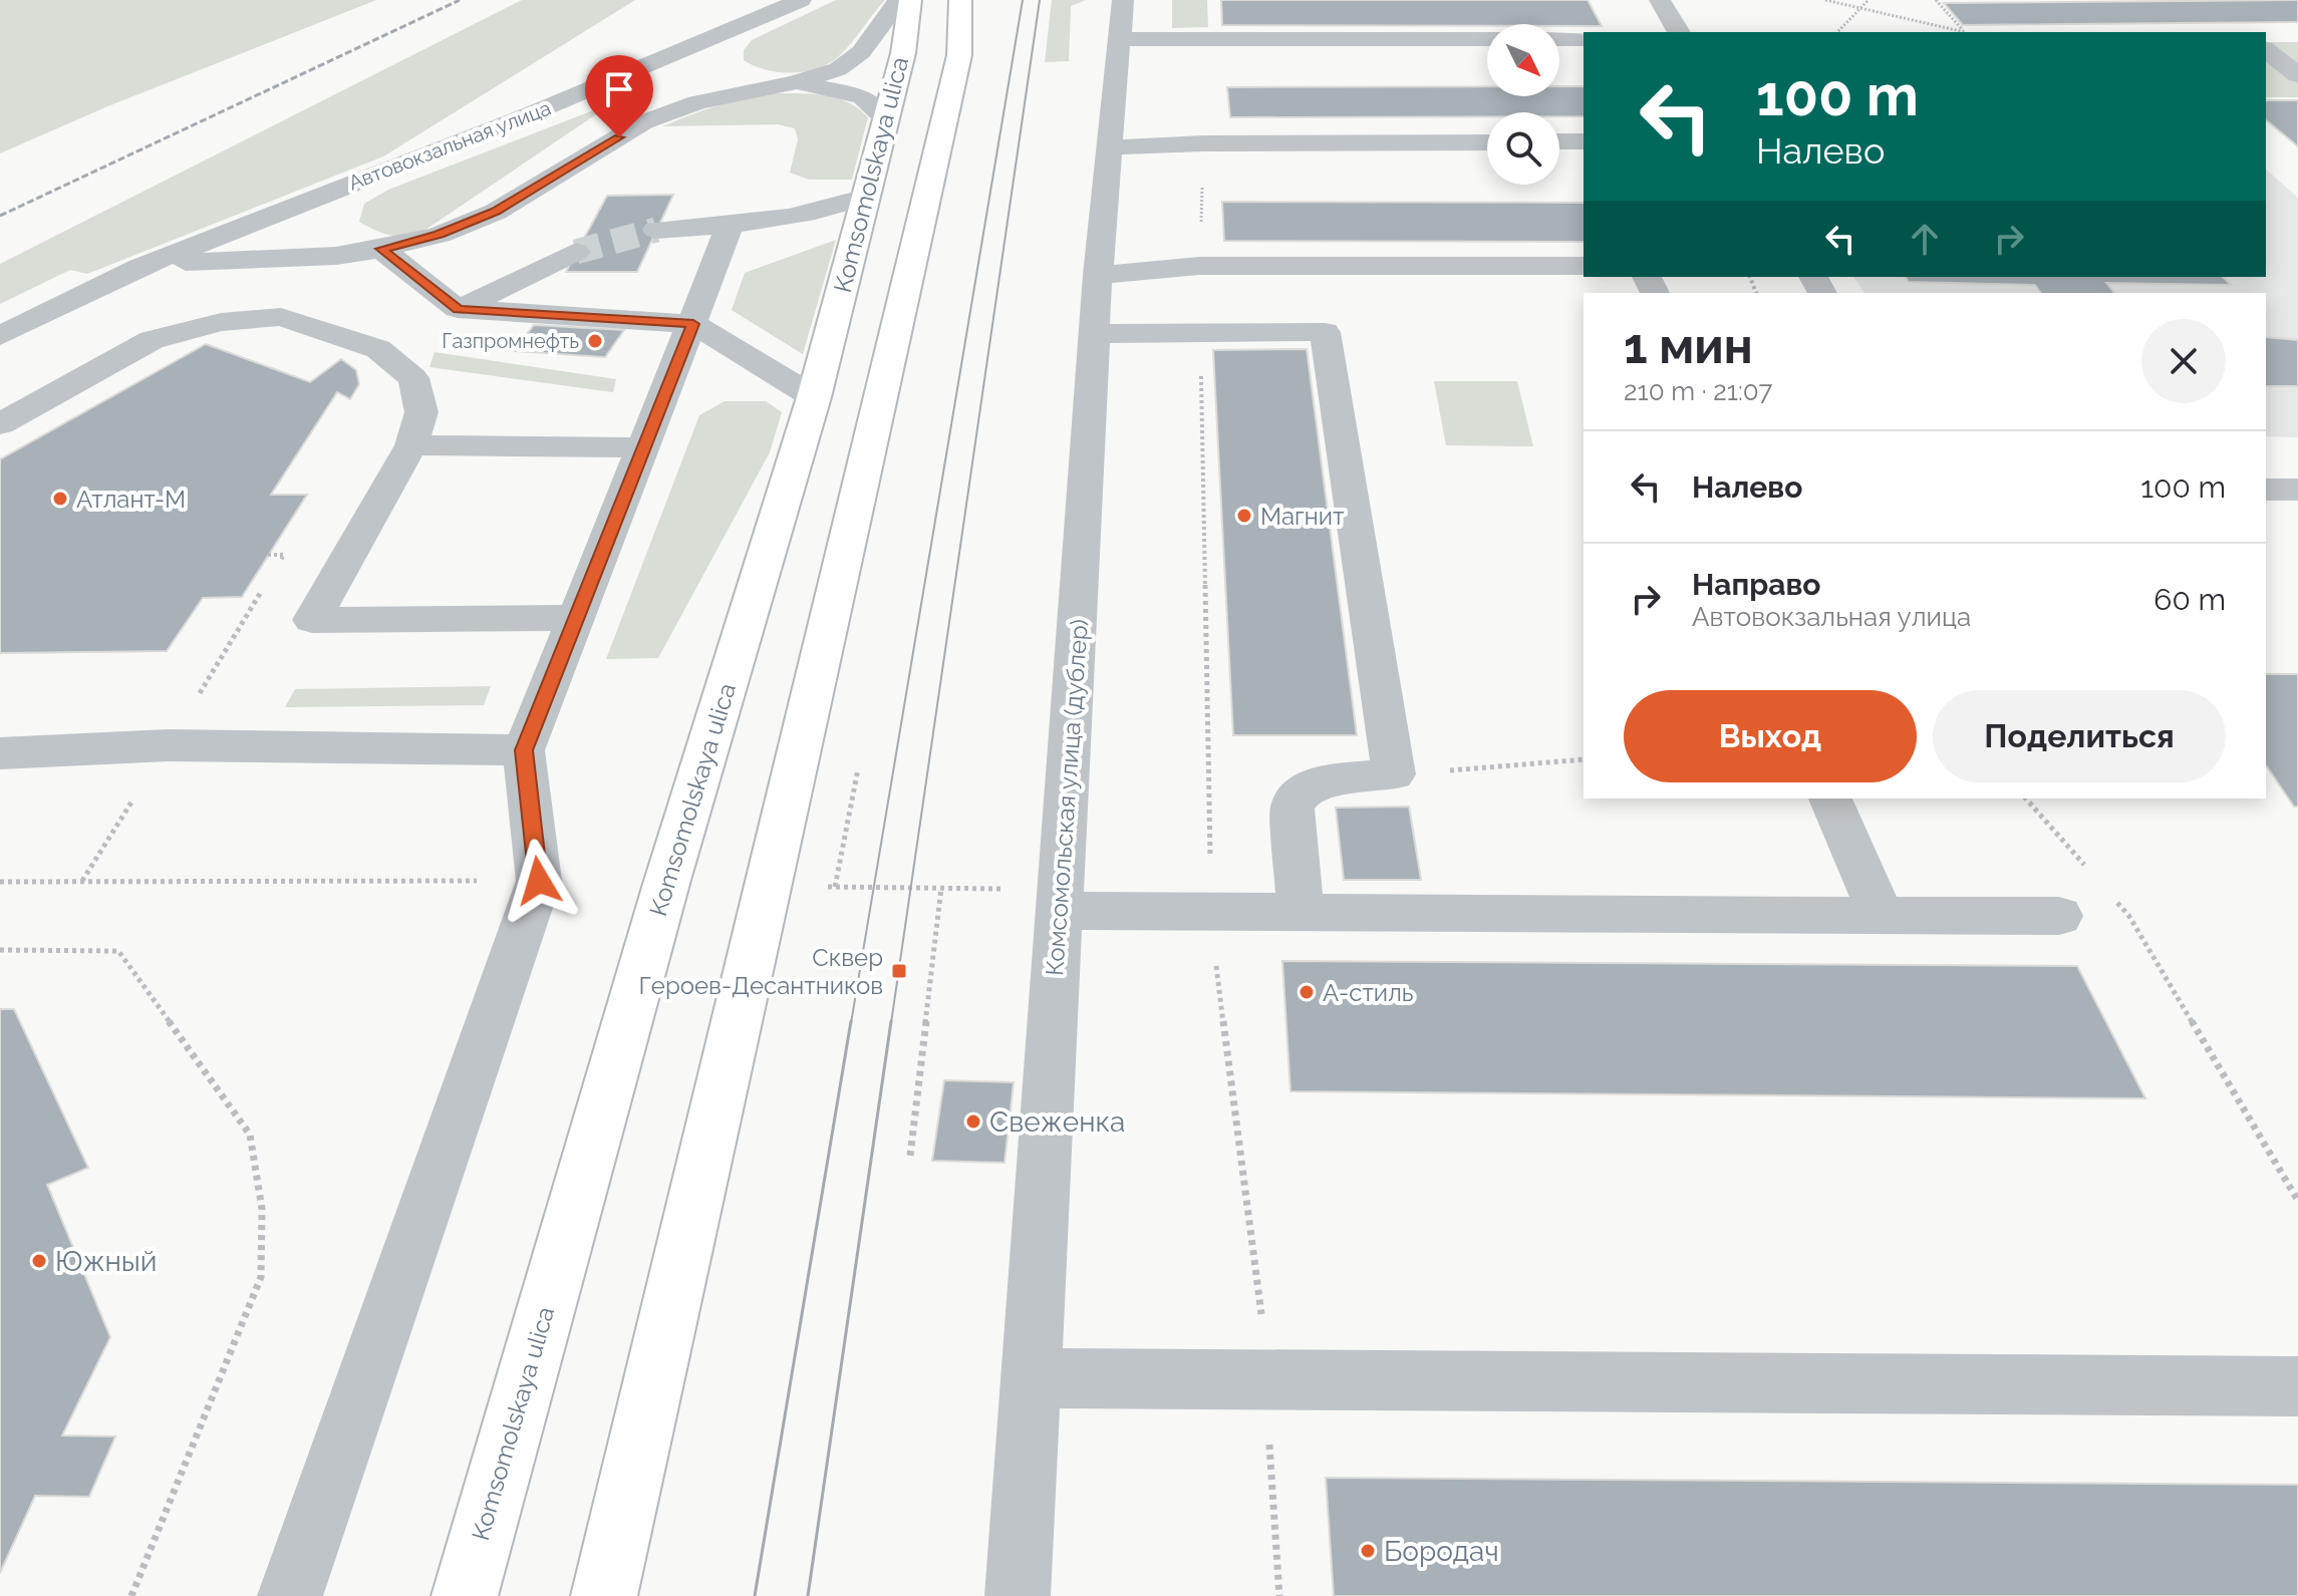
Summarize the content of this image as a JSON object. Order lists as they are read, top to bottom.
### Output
{
  "streets": {
    "main road": ["Komsomolskaya ulica"],
    "street": ["Автовокзальная улица", "Комсомольская улица (дублер)"]
  },
  "places": {
    "other": [
      "Газпромнефть",
      "Атлант-М",
      "Магнит",
      "А-стиль",
      "Свеженка",
      "Южный",
      "Бородач"
    ],
    "transit": ["Сквер Героев-Десантников"]
  },
  "north": "bottom right",
  "page": {
    "turn": ["100 m", "Налево"],
    "heading": ["1 мин", "210 m · 21:07"],
    "list": [
      {
        "name": "Налево",
        "value": "100 m"
      },
      {
        "name": "Направо",
        "note": "Автовокзальная улица",
        "value": "60 m"
      }
    ],
    "buttons": ["Выход", "Поделиться"]
  }
}
